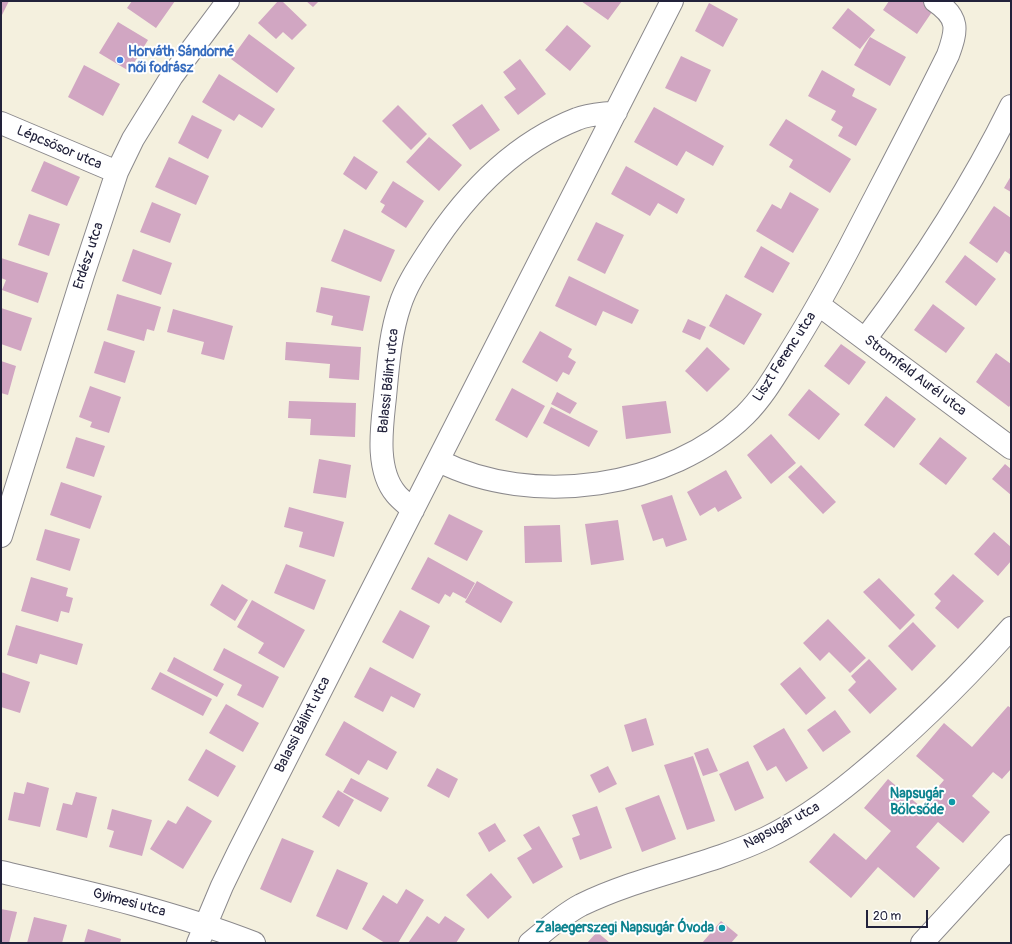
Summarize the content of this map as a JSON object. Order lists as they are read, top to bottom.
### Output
{
  "streets": {
    "street": [
      "Lépcsősor utca",
      "Erdész utca",
      "Liszt Ferenc utca",
      "Stromfeld Aurél utca",
      "Balassi Bálint utca",
      "Napsugár utca",
      "Gyimesi utca"
    ]
  },
  "crossings": [
    ["Lépcsősor utca", "Erdész utca"],
    ["Liszt Ferenc utca", "Stromfeld Aurél utca"],
    ["Liszt Ferenc utca", "Balassi Bálint utca"],
    ["Balassi Bálint utca", "Gyimesi utca"]
  ],
  "places": ["Horváth Sándorné női fodrász", "Napsugár Bölcsőde", "Zalaegerszegi Napsugár Óvoda"],
  "scale_bar": "20 m"
}
